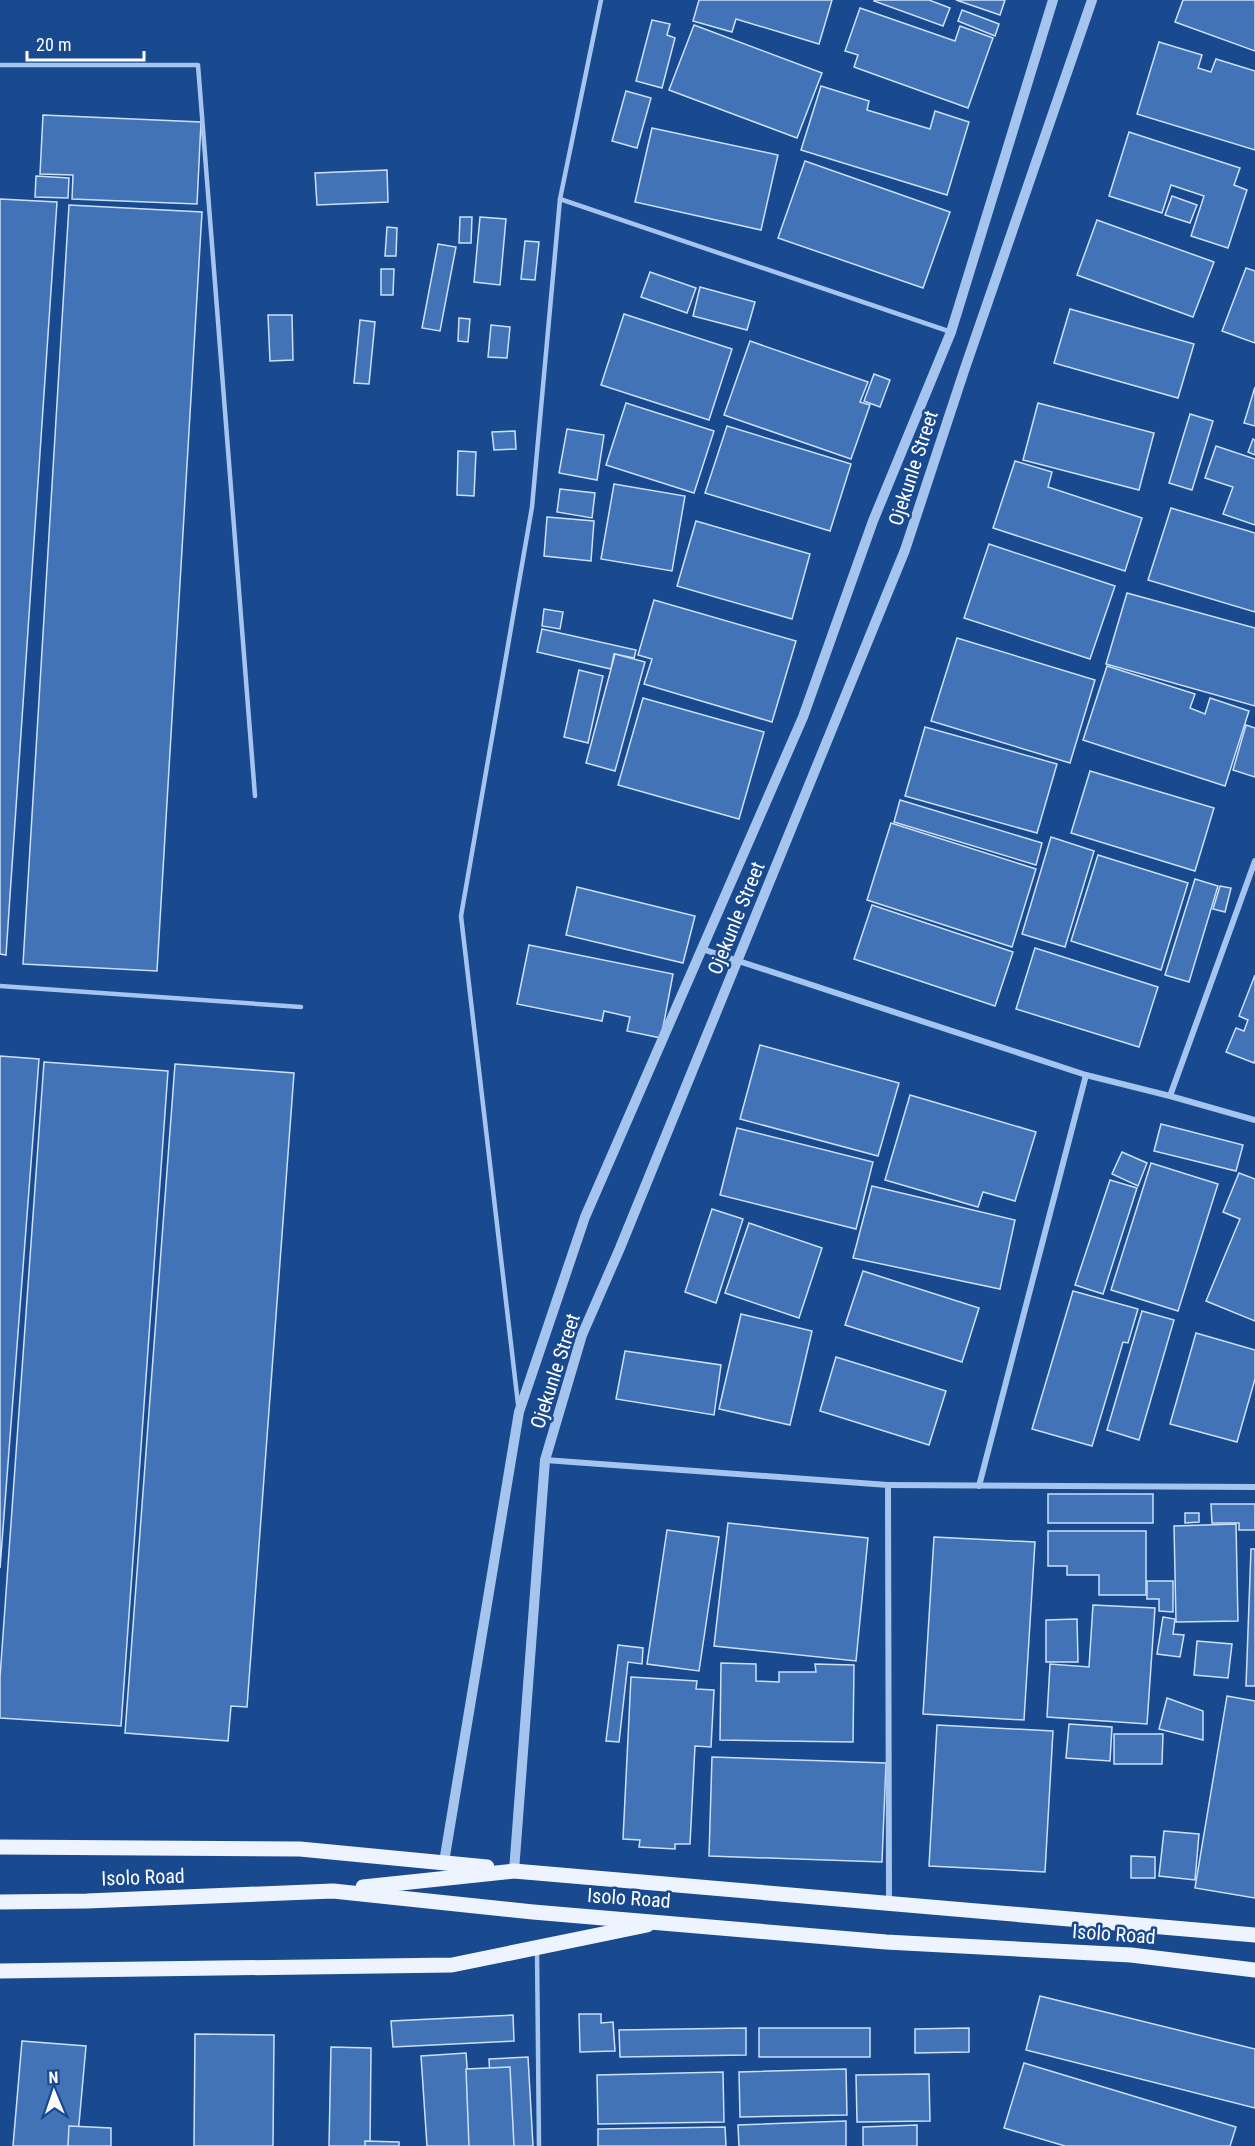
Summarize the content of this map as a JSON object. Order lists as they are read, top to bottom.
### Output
{
  "streets": {
    "main road": ["Isolo Road"],
    "street": ["Ojekunle Street"]
  },
  "scale_bar": "20 m",
  "north": "top"
}
